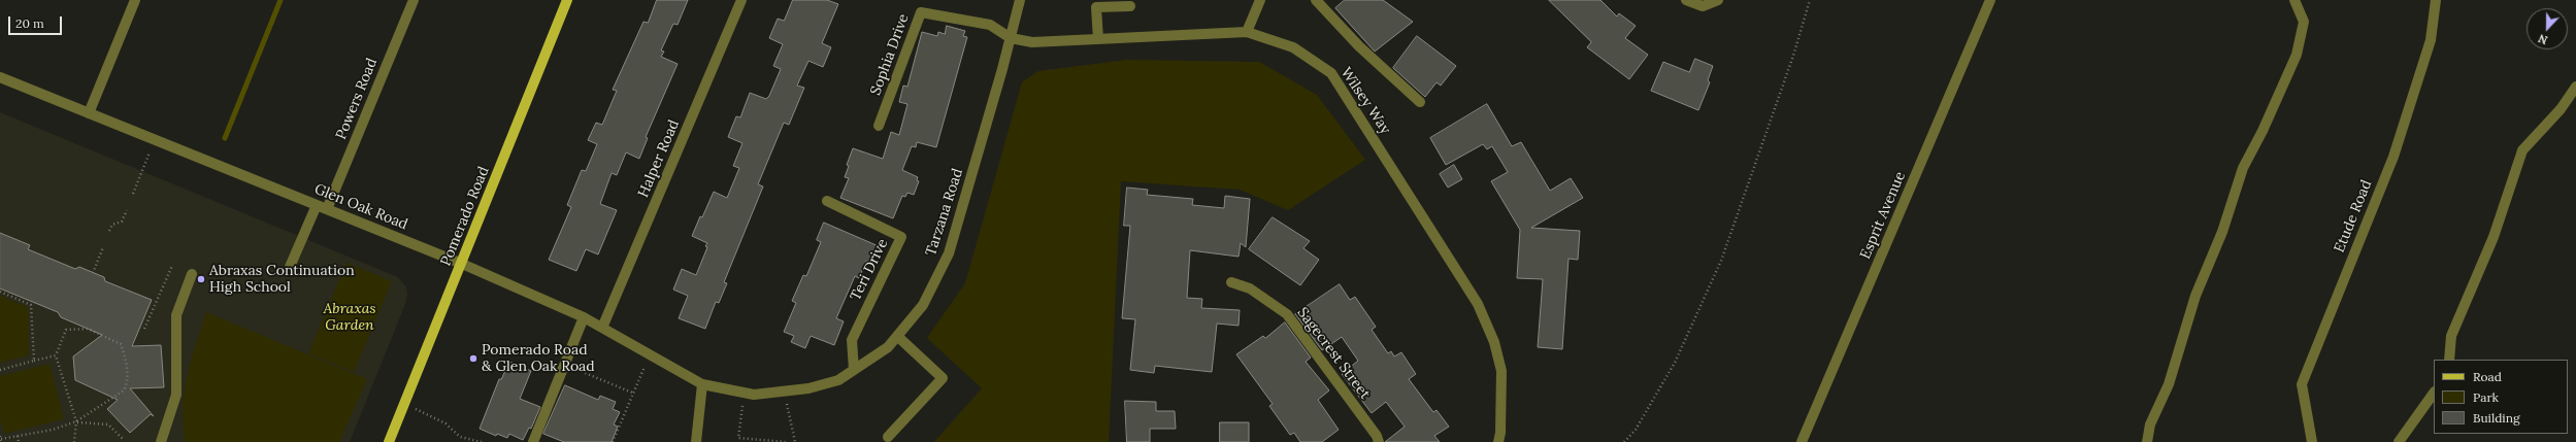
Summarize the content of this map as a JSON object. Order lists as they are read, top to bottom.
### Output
{
  "streets": {
    "main road": ["Pomerado Road"],
    "street": [
      "Sophia Drive",
      "Powers Road",
      "Wilsey Way",
      "Halper Road",
      "Glen Oak Road",
      "Tarzana Road",
      "Esprit Avenue",
      "Etude Road",
      "Teri Drive",
      "Sagecrest Street"
    ]
  },
  "crossings": [
    ["Sophia Drive", "Wilsey Way"],
    ["Sophia Drive", "Tarzana Road"],
    ["Powers Road", "Glen Oak Road"],
    ["Wilsey Way", "Tarzana Road"],
    ["Halper Road", "Glen Oak Road"],
    ["Glen Oak Road", "Tarzana Road"],
    ["Glen Oak Road", "Pomerado Road"],
    ["Tarzana Road", "Teri Drive"]
  ],
  "parks": ["Abraxas Garden"],
  "places": ["Abraxas Continuation High School", "Pomerado Road & Glen Oak Road"],
  "legend": ["Road", "Park", "Building"],
  "scale_bar": "20 m",
  "north": "bottom"
}
